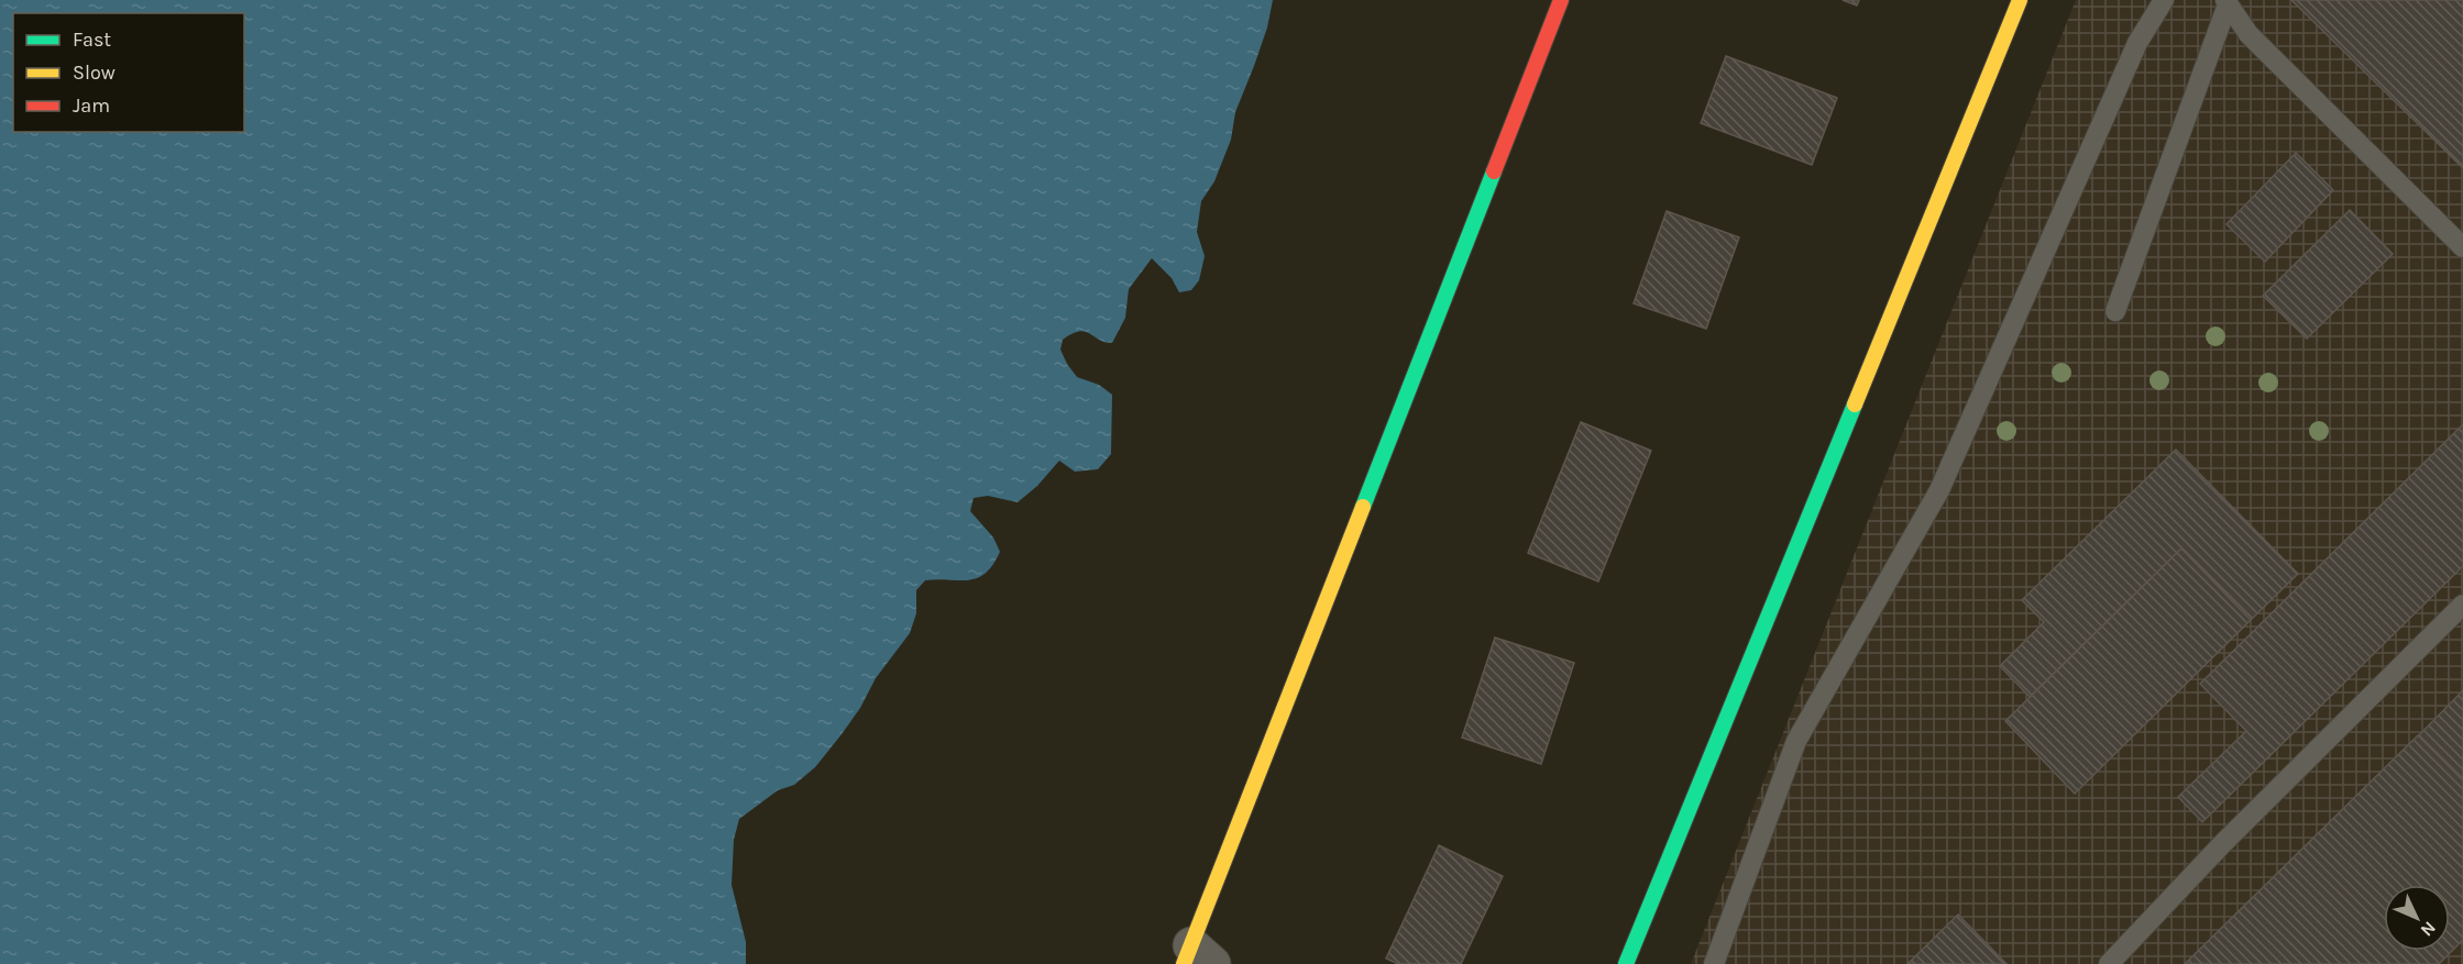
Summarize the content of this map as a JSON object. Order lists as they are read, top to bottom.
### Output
{
  "legend": ["Fast", "Slow", "Jam"],
  "north": "bottom right"
}
